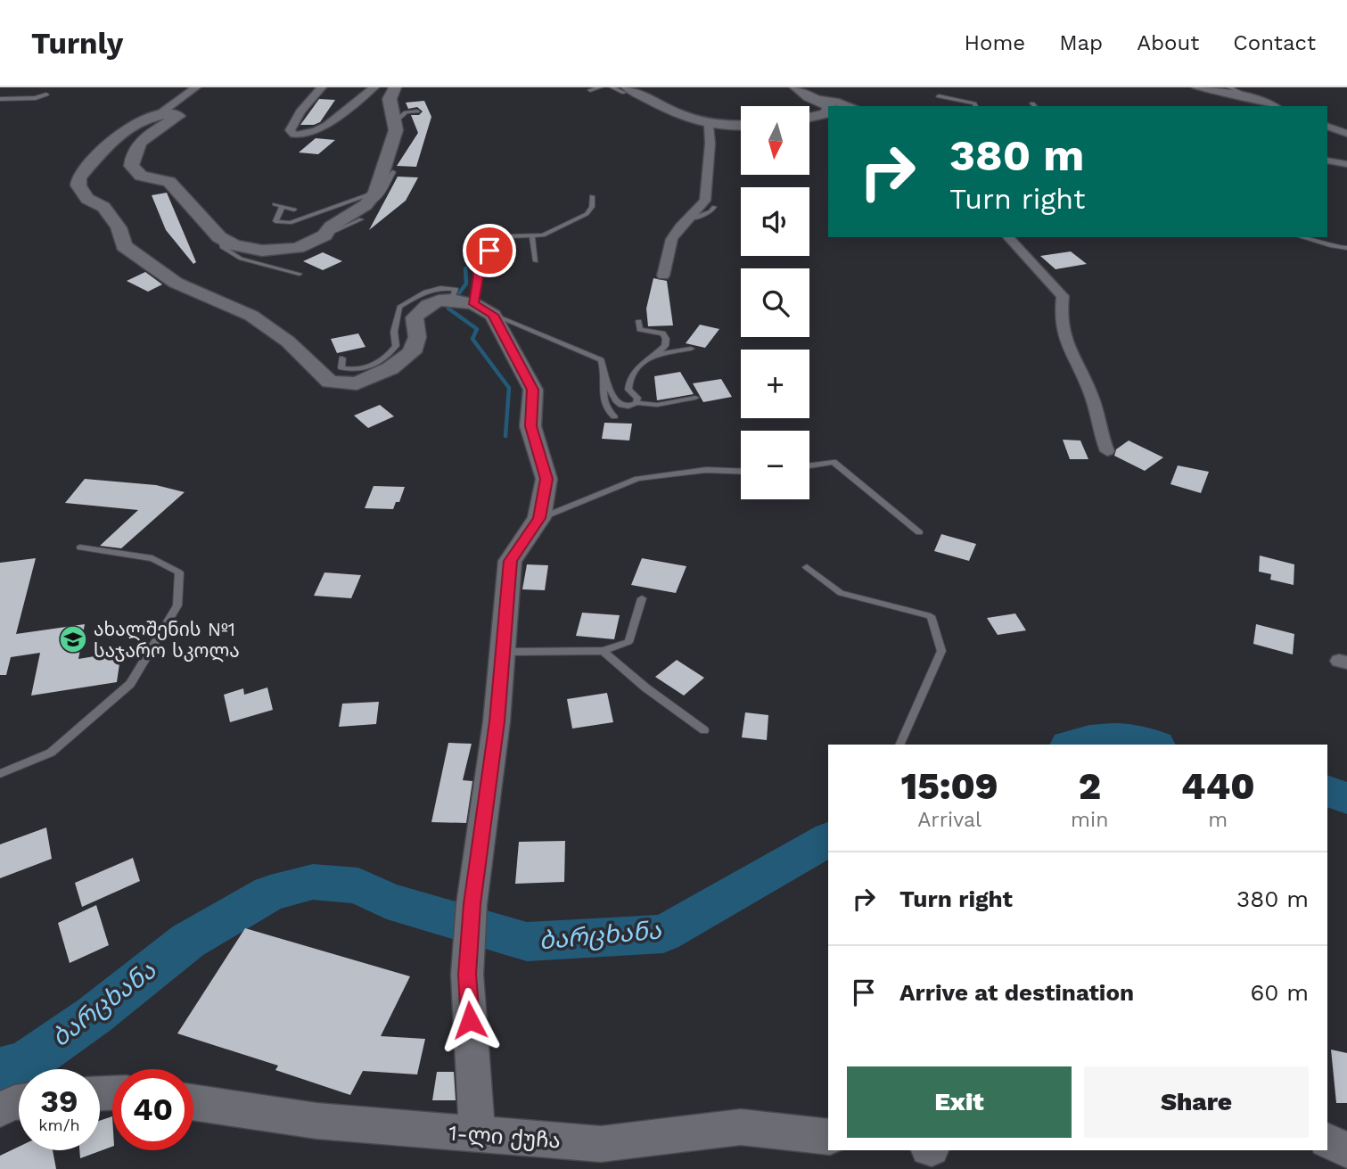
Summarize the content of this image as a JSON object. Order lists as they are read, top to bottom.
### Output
{
  "streets": {
    "street": ["1-ლი ქუჩა"]
  },
  "water": ["ბარცხანა"],
  "places": {
    "school or university": ["ახალშენის №1 საჯარო სკოლა"]
  },
  "north": "bottom",
  "page": {
    "header": "Turnly",
    "nav": [
      "Home",
      "Map",
      "About",
      "Contact"
    ],
    "map_buttons": ["+", "−"],
    "turn": ["380 m", "Turn right"],
    "eta": [
      "15:09",
      "Arrival",
      "2",
      "min",
      "440",
      "m"
    ],
    "list": [
      {
        "name": "Turn right",
        "value": "380 m"
      },
      {
        "name": "Arrive at destination",
        "value": "60 m"
      }
    ],
    "buttons": ["Exit", "Share"],
    "speed": "39 km/h",
    "limit": "40"
  }
}
